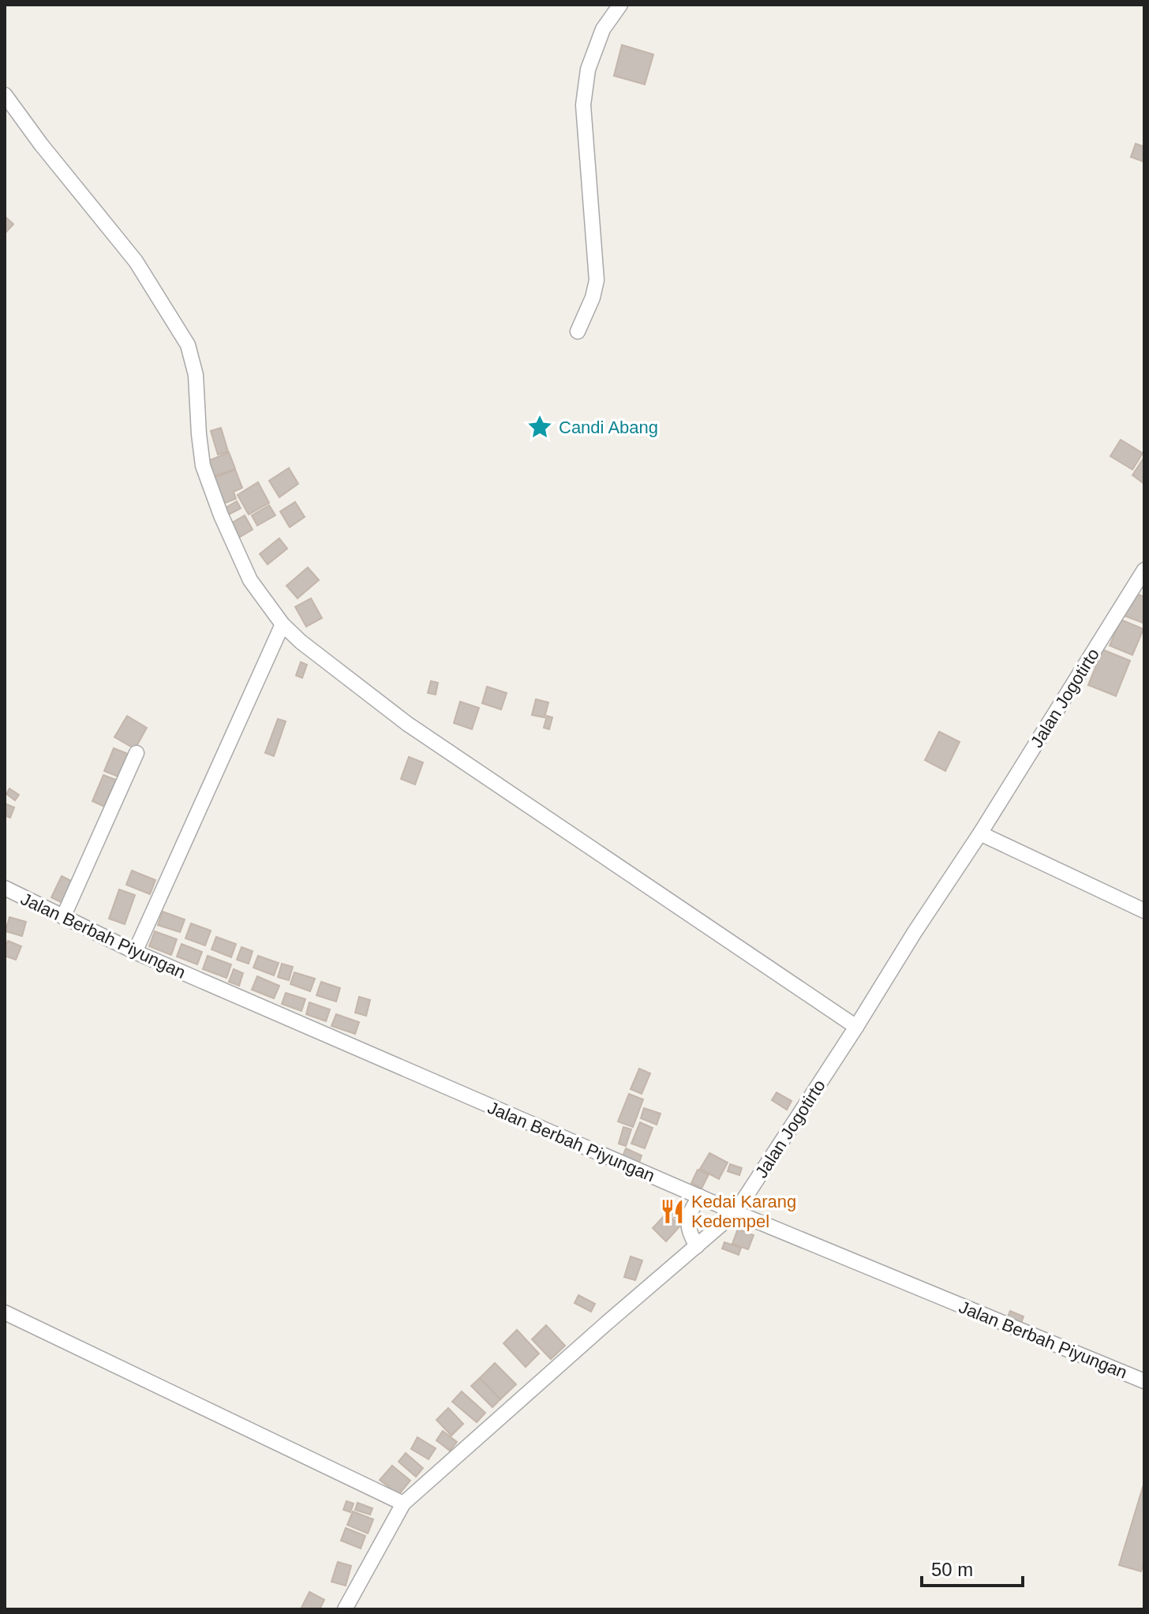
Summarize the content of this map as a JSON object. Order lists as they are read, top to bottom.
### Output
{
  "streets": {
    "street": ["Jalan Jogotirto", "Jalan Berbah Piyungan"]
  },
  "crossings": [
    ["Jalan Jogotirto", "Jalan Berbah Piyungan"]
  ],
  "places": {
    "place": ["Candi Abang"],
    "restaurant": ["Kedai Karang Kedempel"]
  },
  "scale_bar": "50 m"
}
